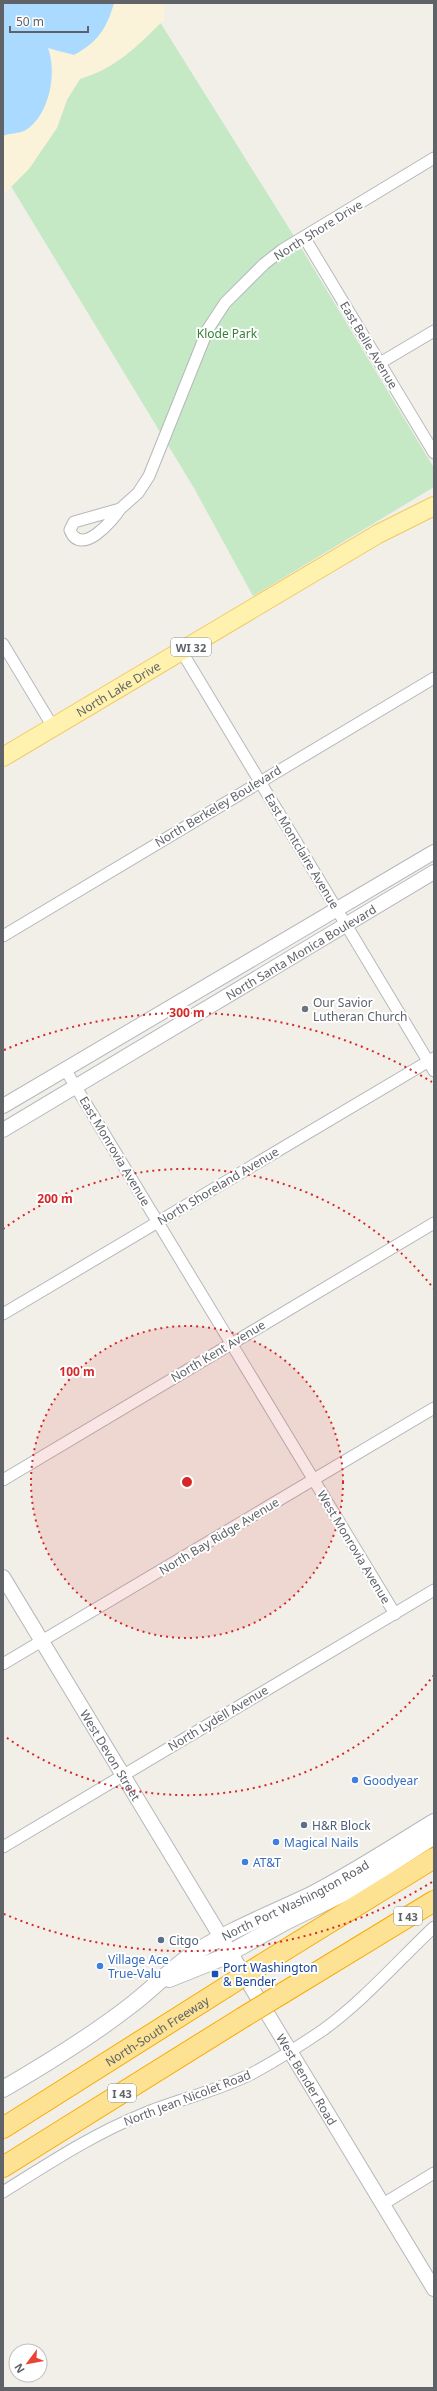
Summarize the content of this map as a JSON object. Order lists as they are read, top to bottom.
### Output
{
  "streets": {
    "highway": ["I 43", "North-South Freeway"],
    "main road": ["WI 32", "North Lake Drive", "North Port Washington Road"],
    "street": [
      "North Shore Drive",
      "East Belle Avenue",
      "North Berkeley Boulevard",
      "East Montclaire Avenue",
      "North Santa Monica Boulevard",
      "East Monrovia Avenue",
      "North Shoreland Avenue",
      "North Kent Avenue",
      "North Bay Ridge Avenue",
      "West Monrovia Avenue",
      "North Lydell Avenue",
      "West Devon Street",
      "West Bender Road",
      "North Jean Nicolet Road"
    ]
  },
  "crossings": [
    ["North Shore Drive", "East Belle Avenue"],
    ["North Lake Drive", "East Montclaire Avenue"],
    ["North Berkeley Boulevard", "East Montclaire Avenue"],
    ["East Montclaire Avenue", "North Santa Monica Boulevard"],
    ["East Montclaire Avenue", "North Shoreland Avenue"],
    ["North Santa Monica Boulevard", "East Monrovia Avenue"],
    ["East Monrovia Avenue", "North Shoreland Avenue"],
    ["East Monrovia Avenue", "North Kent Avenue"],
    ["East Monrovia Avenue", "North Bay Ridge Avenue"],
    ["East Monrovia Avenue", "West Monrovia Avenue"],
    ["North Bay Ridge Avenue", "West Monrovia Avenue"],
    ["North Bay Ridge Avenue", "West Devon Street"],
    ["West Monrovia Avenue", "North Lydell Avenue"],
    ["North Lydell Avenue", "West Devon Street"],
    ["West Devon Street", "West Bender Road"],
    ["North Port Washington Road", "West Bender Road"],
    ["West Bender Road", "North Jean Nicolet Road"]
  ],
  "parks": ["Klode Park"],
  "places": {
    "other": [
      "Our Savior Lutheran Church",
      "Goodyear",
      "H&R Block",
      "Magical Nails",
      "AT&T",
      "Citgo",
      "Village Ace True-Valu"
    ],
    "transit": ["Port Washington & Bender"]
  },
  "scale_bar": "50 m",
  "north": "bottom left",
  "rings": ["300 m", "200 m", "100 m"]
}
